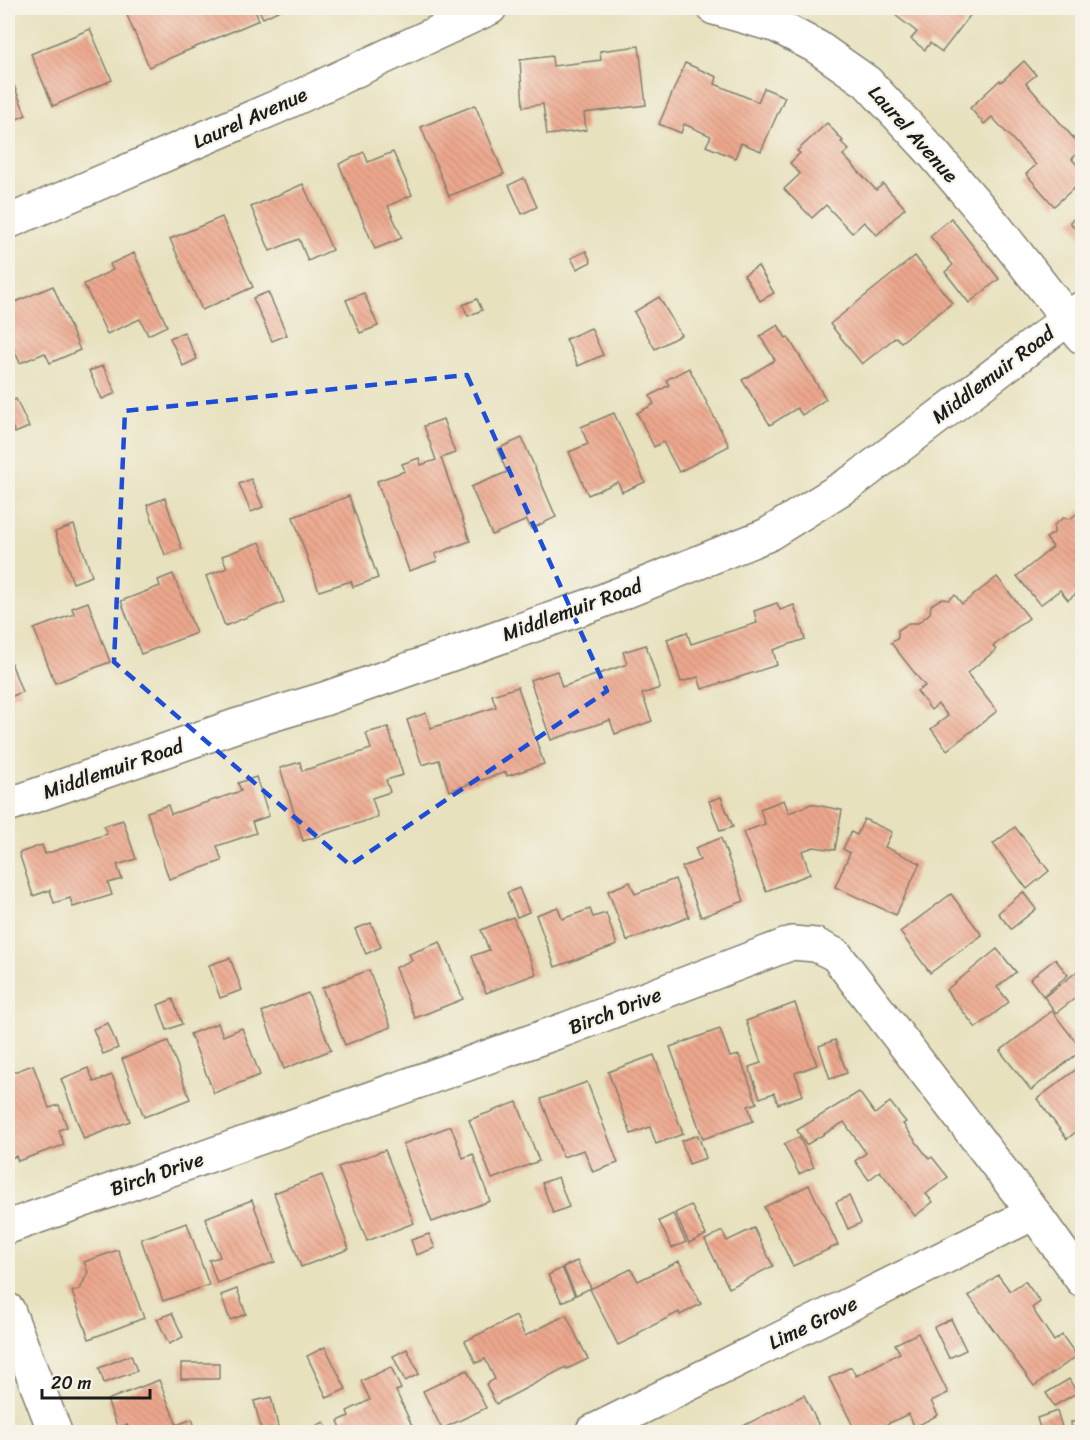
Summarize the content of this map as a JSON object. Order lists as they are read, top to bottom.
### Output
{
  "streets": {
    "street": [
      "Laurel Avenue",
      "Middlemuir Road",
      "Birch Drive",
      "Lime Grove"
    ]
  },
  "crossings": [
    ["Laurel Avenue", "Middlemuir Road"],
    ["Birch Drive", "Lime Grove"]
  ],
  "scale_bar": "20 m"
}
